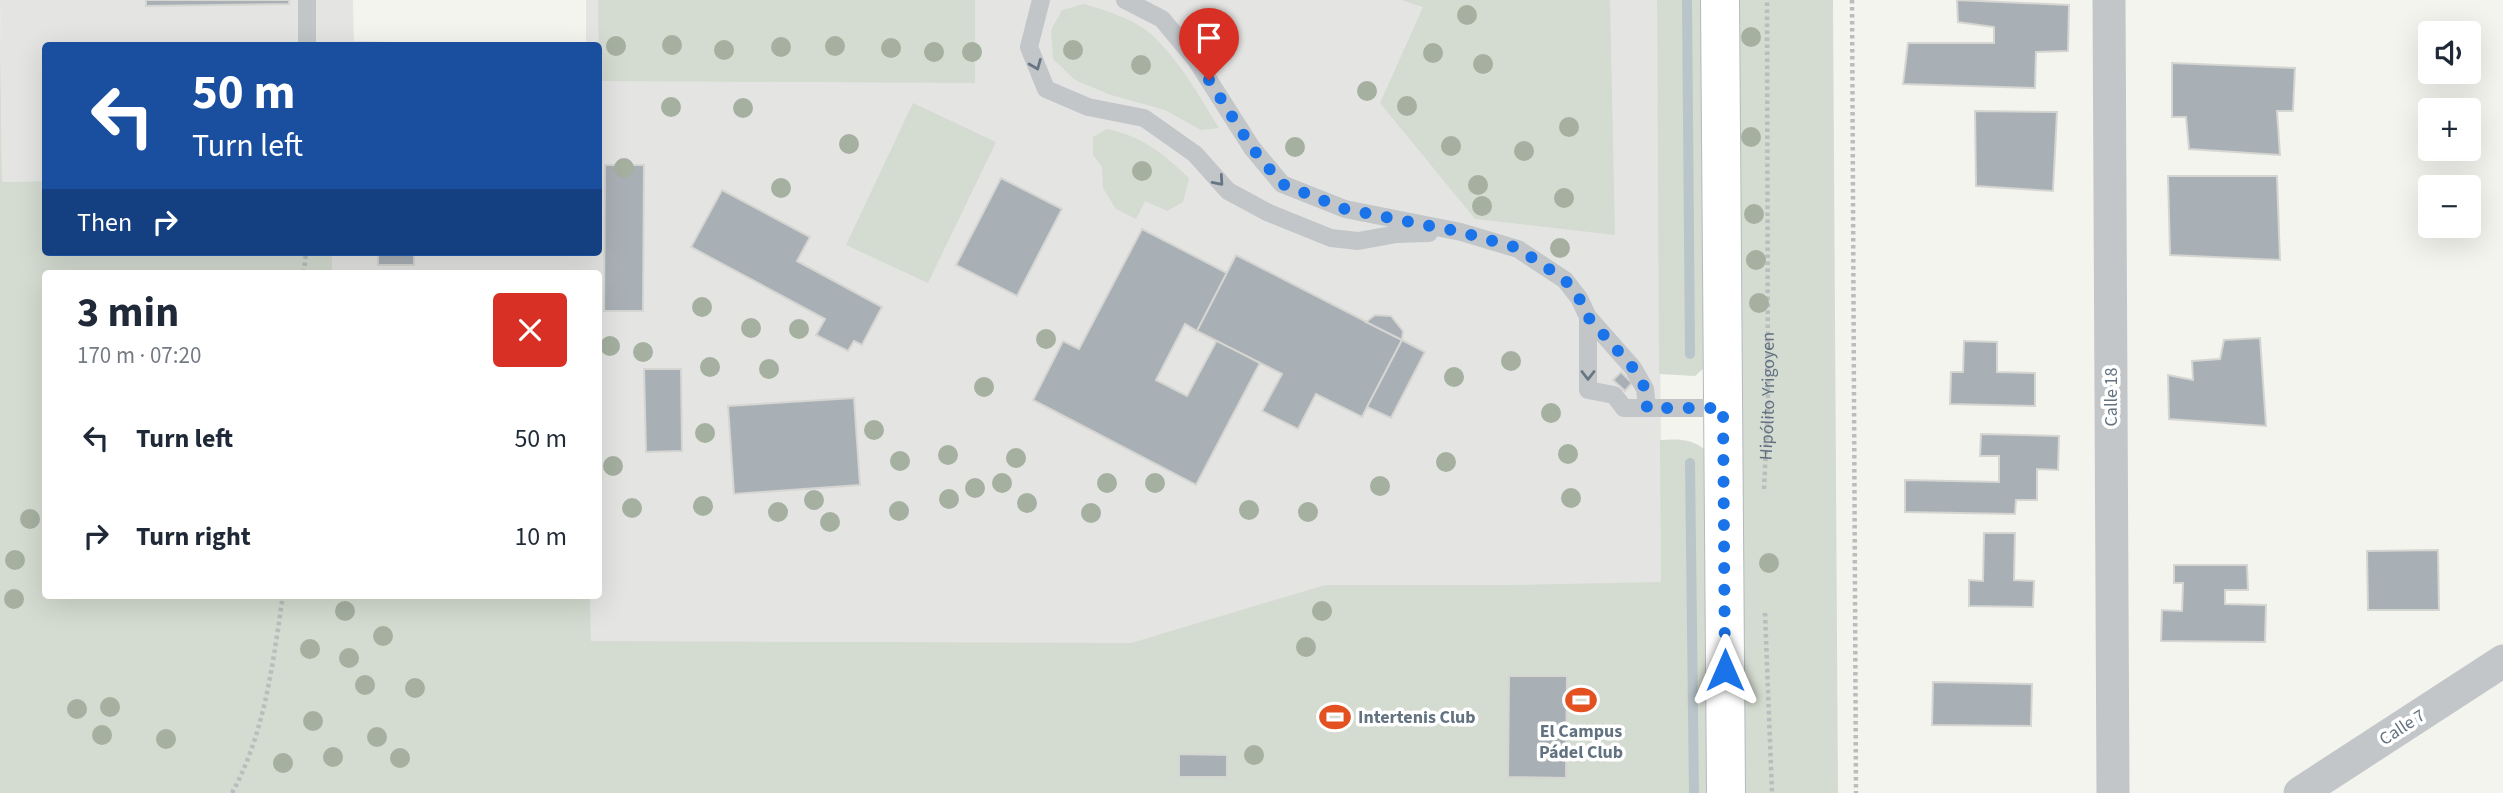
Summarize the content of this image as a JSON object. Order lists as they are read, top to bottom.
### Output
{
  "streets": {
    "street": ["Calle 18", "Calle 7"],
    "path": ["Hipólito Yrigoyen"]
  },
  "places": {
    "sports": ["El Campus Pádel Club", "Intertenis Club"]
  },
  "page": {
    "map_buttons": ["+", "−"],
    "turn": ["50 m", "Turn left"],
    "then": "Then",
    "heading": ["3 min", "170 m · 07:20"],
    "list": [
      {
        "name": "Turn left",
        "value": "50 m"
      },
      {
        "name": "Turn right",
        "value": "10 m"
      }
    ]
  }
}
